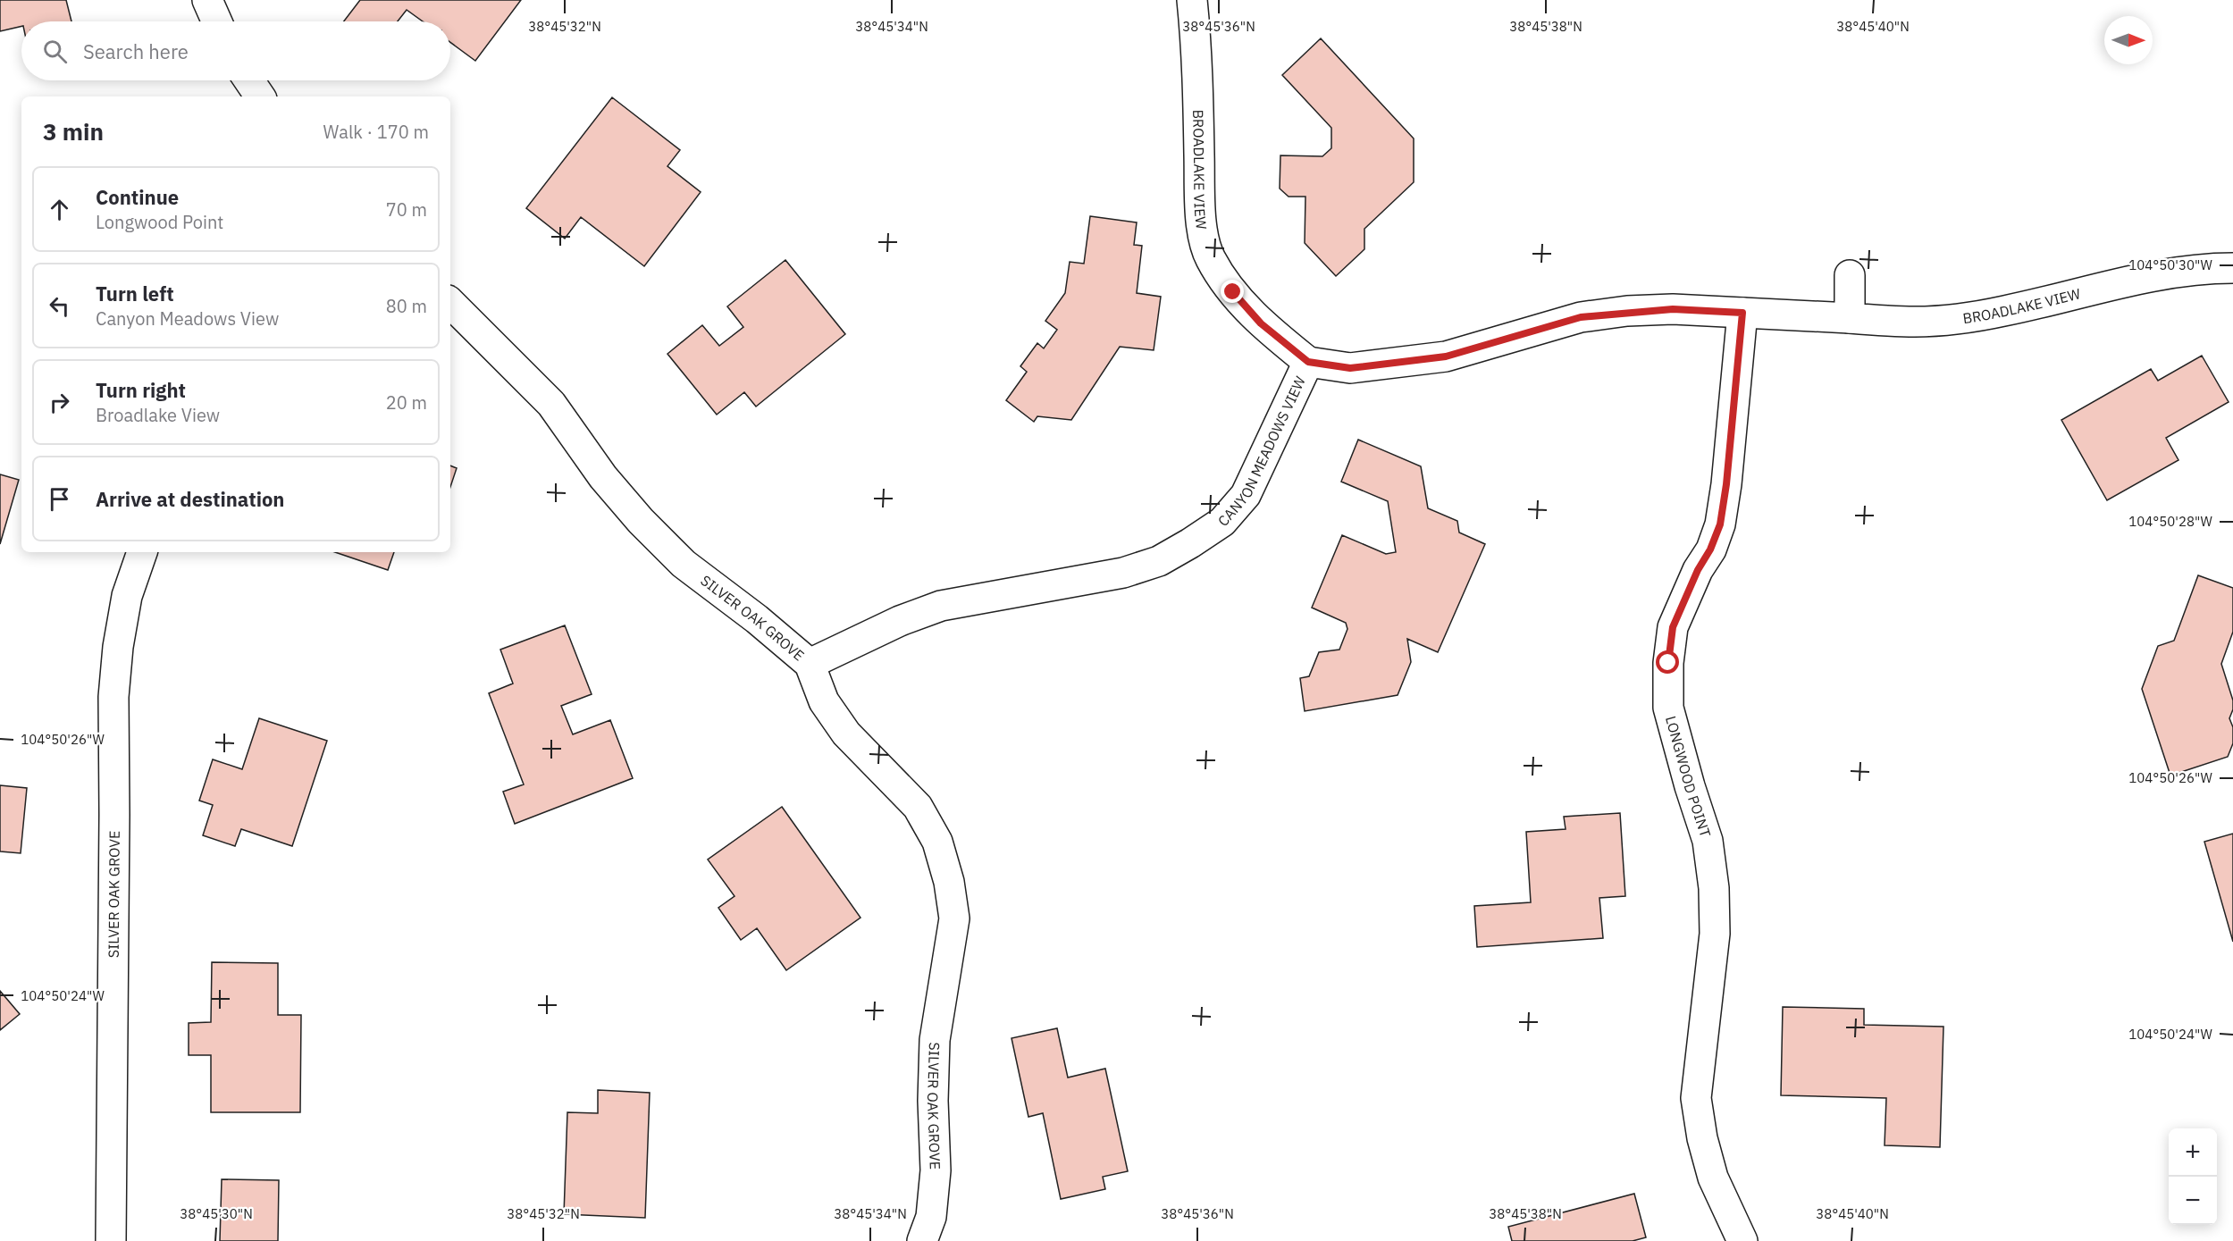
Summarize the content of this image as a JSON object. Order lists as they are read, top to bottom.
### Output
{
  "streets": {
    "street": [
      "BROADLAKE VIEW",
      "CANYON MEADOWS VIEW",
      "SILVER OAK GROVE",
      "LONGWOOD POINT"
    ]
  },
  "crossings": [
    ["BROADLAKE VIEW", "CANYON MEADOWS VIEW"],
    ["CANYON MEADOWS VIEW", "SILVER OAK GROVE"],
    ["CANYON MEADOWS VIEW", "LONGWOOD POINT"]
  ],
  "north": "right",
  "page": {
    "search": "Search here",
    "heading": ["3 min", "Walk · 170 m"],
    "list": [
      ["Continue", "Longwood Point", "70 m"],
      ["Turn left", "Canyon Meadows View", "80 m"],
      ["Turn right", "Broadlake View", "20 m"],
      "Arrive at destination"
    ],
    "map_buttons": ["+", "−"]
  },
  "coordinates": [
    "38°45'32\"N",
    "38°45'34\"N",
    "38°45'36\"N",
    "38°45'38\"N",
    "38°45'40\"N",
    "104°50'30\"W",
    "104°50'28\"W",
    "104°50'26\"W",
    "104°50'24\"W",
    "38°45'30\"N"
  ]
}
